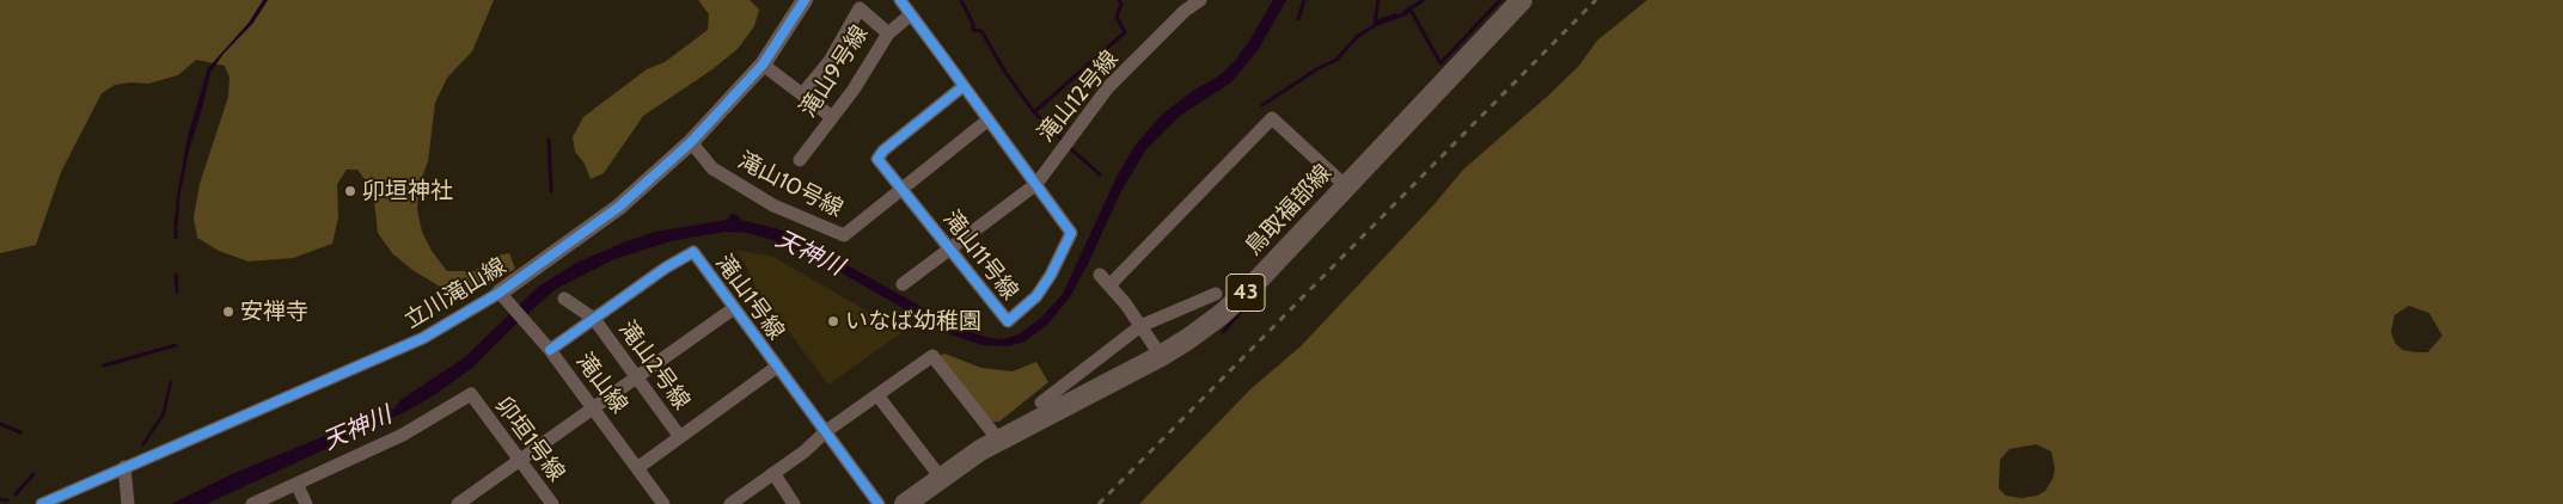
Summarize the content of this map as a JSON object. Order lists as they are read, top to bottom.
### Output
{
  "streets": {
    "main road": ["鳥取福部線", "43"],
    "street": [
      "滝山9号線",
      "滝山12号線",
      "滝山10号線",
      "滝山11号線",
      "立川滝山線",
      "滝山1号線",
      "滝山2号線",
      "滝山線",
      "卯垣1号線"
    ]
  },
  "crossings": [
    ["滝山12号線", "滝山11号線"],
    ["滝山10号線", "滝山11号線"],
    ["滝山10号線", "立川滝山線"],
    ["立川滝山線", "滝山線"],
    ["滝山1号線", "滝山2号線"],
    ["滝山1号線", "滝山線"]
  ],
  "water": ["天神川"],
  "places": ["卯垣神社", "安禅寺", "いなば幼稚園"]
}
